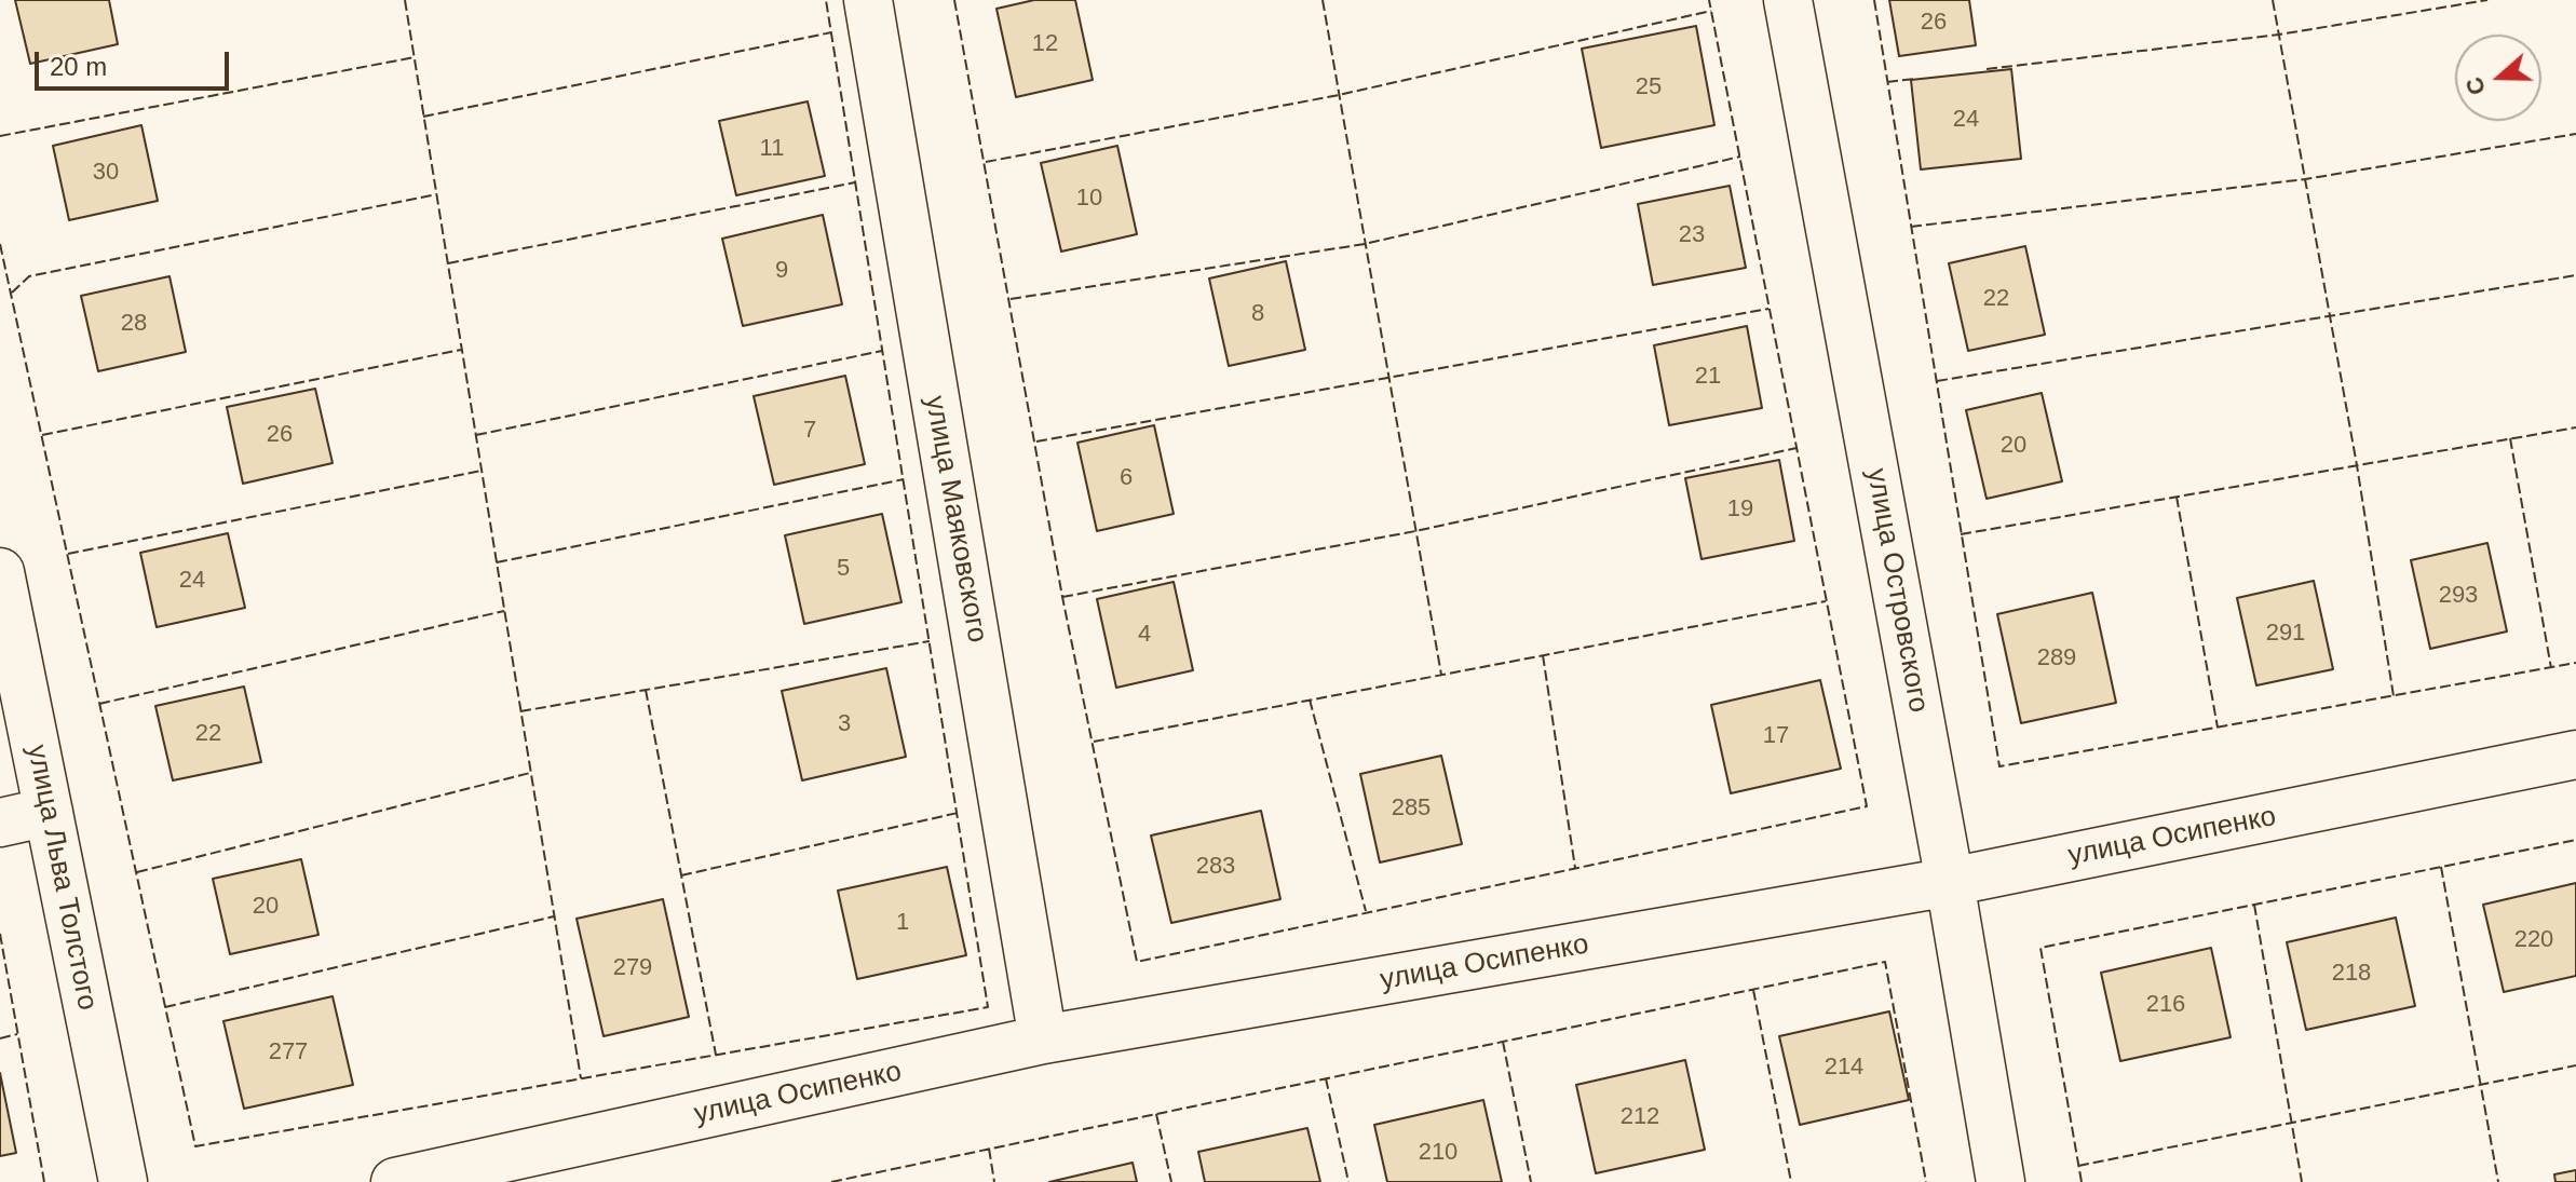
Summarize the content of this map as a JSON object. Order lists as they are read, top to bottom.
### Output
{
  "streets": {
    "street": [
      "улица Маяковского",
      "улица Островского",
      "улица Осипенко",
      "улица Льва Толстого"
    ]
  },
  "crossings": [
    ["улица Маяковского", "улица Осипенко"],
    ["улица Островского", "улица Осипенко"]
  ],
  "house_numbers": [
    "26",
    "12",
    "25",
    "24",
    "11",
    "30",
    "10",
    "23",
    "9",
    "22",
    "8",
    "28",
    "21",
    "7",
    "26",
    "20",
    "6",
    "19",
    "5",
    "24",
    "293",
    "291",
    "4",
    "289",
    "3",
    "22",
    "17",
    "285",
    "283",
    "20",
    "1",
    "220",
    "279",
    "218",
    "216",
    "277",
    "214",
    "212",
    "210"
  ],
  "scale_bar": "20 m",
  "north": "left"
}
